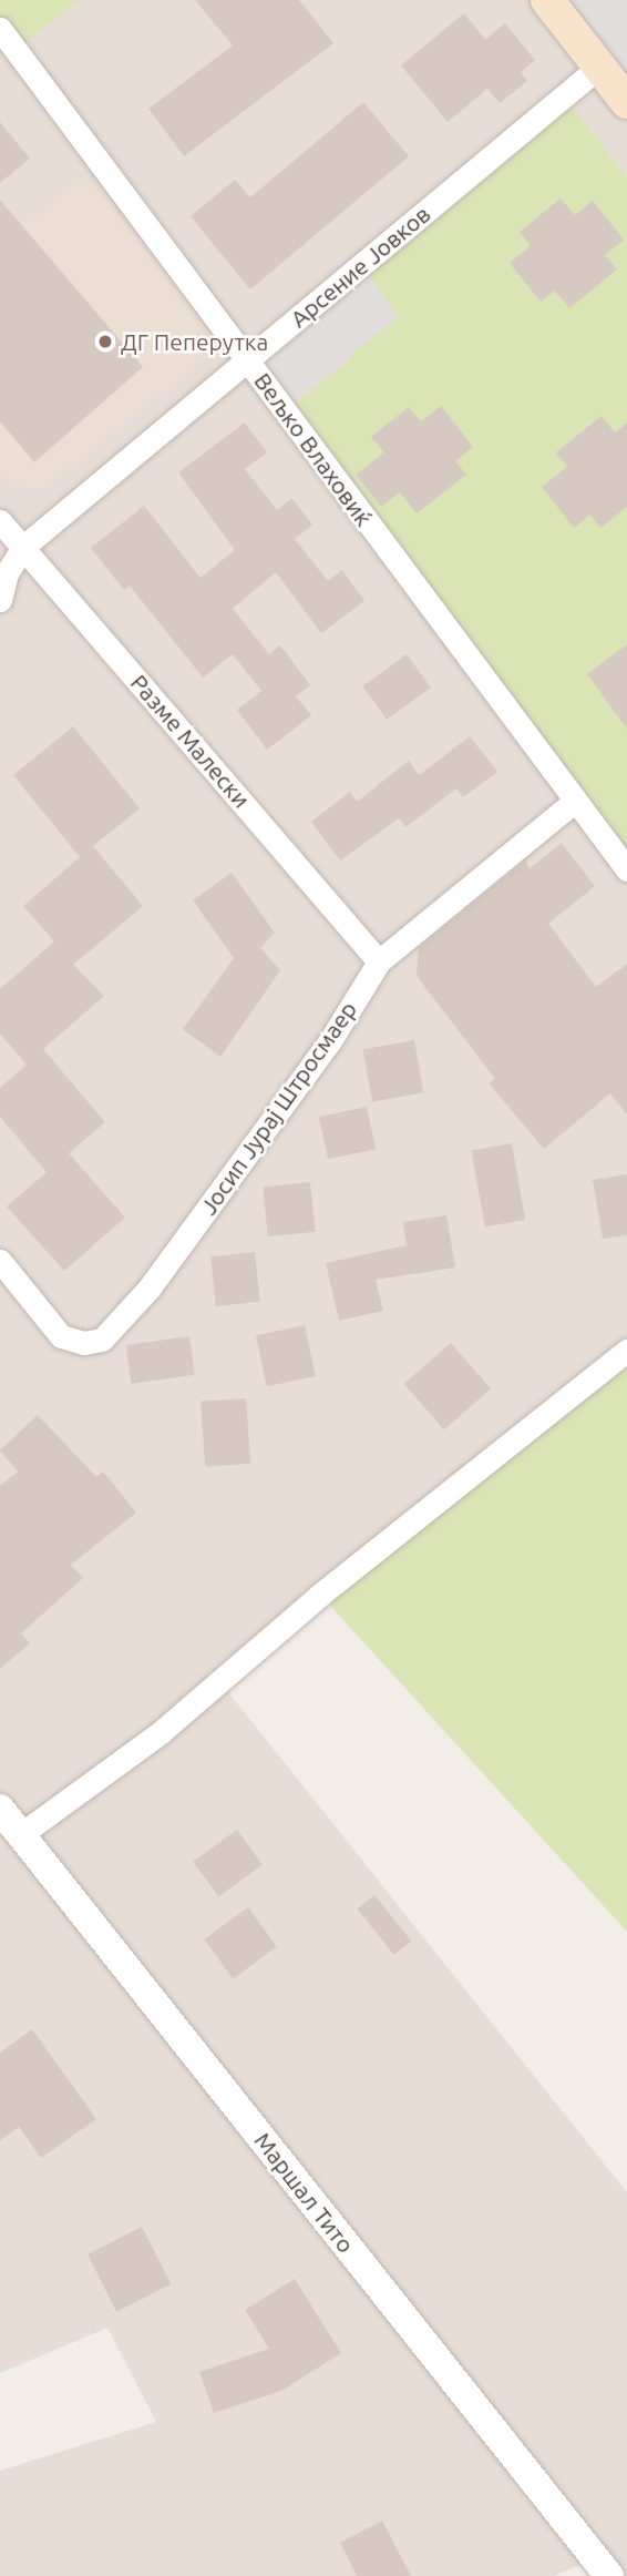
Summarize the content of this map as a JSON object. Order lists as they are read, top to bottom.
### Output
{
  "streets": {
    "street": [
      "Арсение Јовков",
      "Вељко Влаховиќ",
      "Разме Малески",
      "Јосип Јурај Штросмаер",
      "Маршал Тито"
    ]
  },
  "crossings": [
    ["Арсение Јовков", "Вељко Влаховиќ"],
    ["Арсение Јовков", "Разме Малески"],
    ["Вељко Влаховиќ", "Јосип Јурај Штросмаер"],
    ["Разме Малески", "Јосип Јурај Штросмаер"]
  ],
  "places": ["ДГ Пеперутка"]
}
